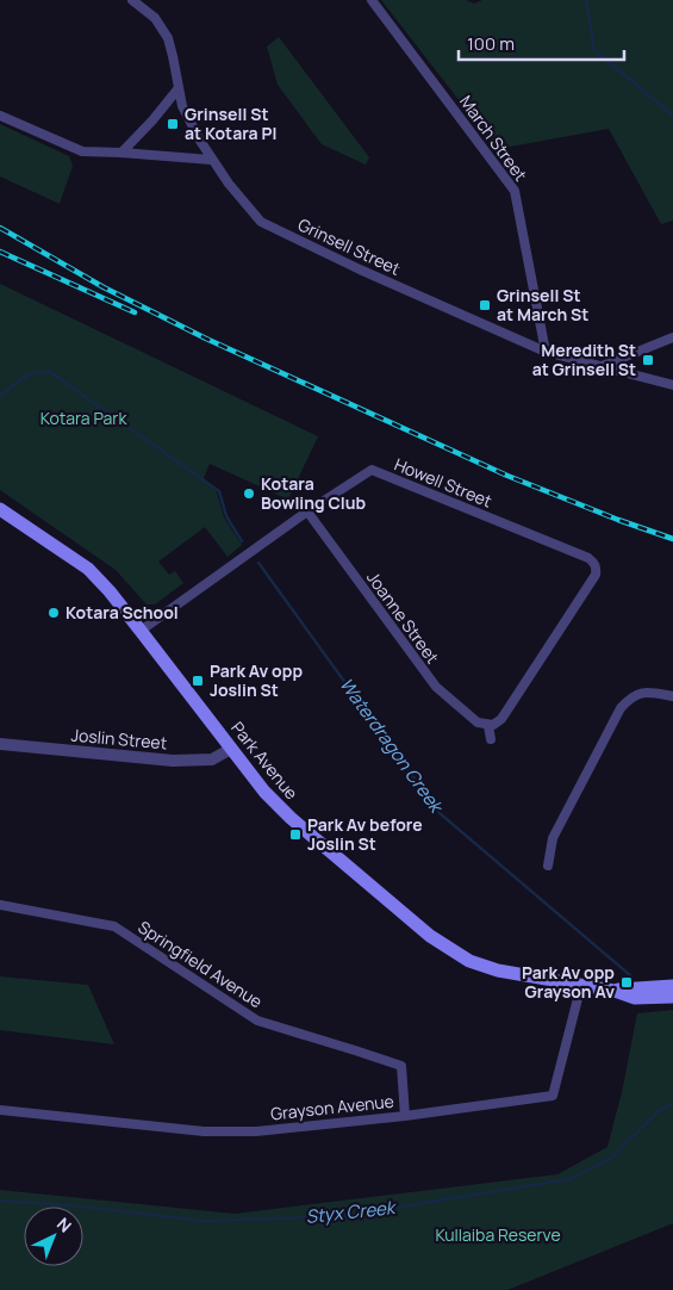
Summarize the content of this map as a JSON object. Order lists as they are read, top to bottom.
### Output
{
  "streets": {
    "main road": ["Park Avenue"],
    "street": [
      "March Street",
      "Grinsell Street",
      "Howell Street",
      "Joanne Street",
      "Joslin Street",
      "Springfield Avenue",
      "Grayson Avenue"
    ]
  },
  "crossings": [
    ["March Street", "Grinsell Street"],
    ["Howell Street", "Joanne Street"],
    ["Howell Street", "Park Avenue"],
    ["Joslin Street", "Park Avenue"],
    ["Park Avenue", "Grayson Avenue"],
    ["Springfield Avenue", "Grayson Avenue"]
  ],
  "water": ["Waterdragon Creek", "Styx Creek"],
  "parks": ["Kotara Park", "Kullaiba Reserve"],
  "places": {
    "transit": [
      "Grinsell St at Kotara Pl",
      "Grinsell St at March St",
      "Meredith St at Grinsell St",
      "Park Av opp Joslin St",
      "Park Av before Joslin St",
      "Park Av opp Grayson Av"
    ],
    "other": ["Kotara Bowling Club", "Kotara School"]
  },
  "scale_bar": "100 m",
  "north": "top right"
}
